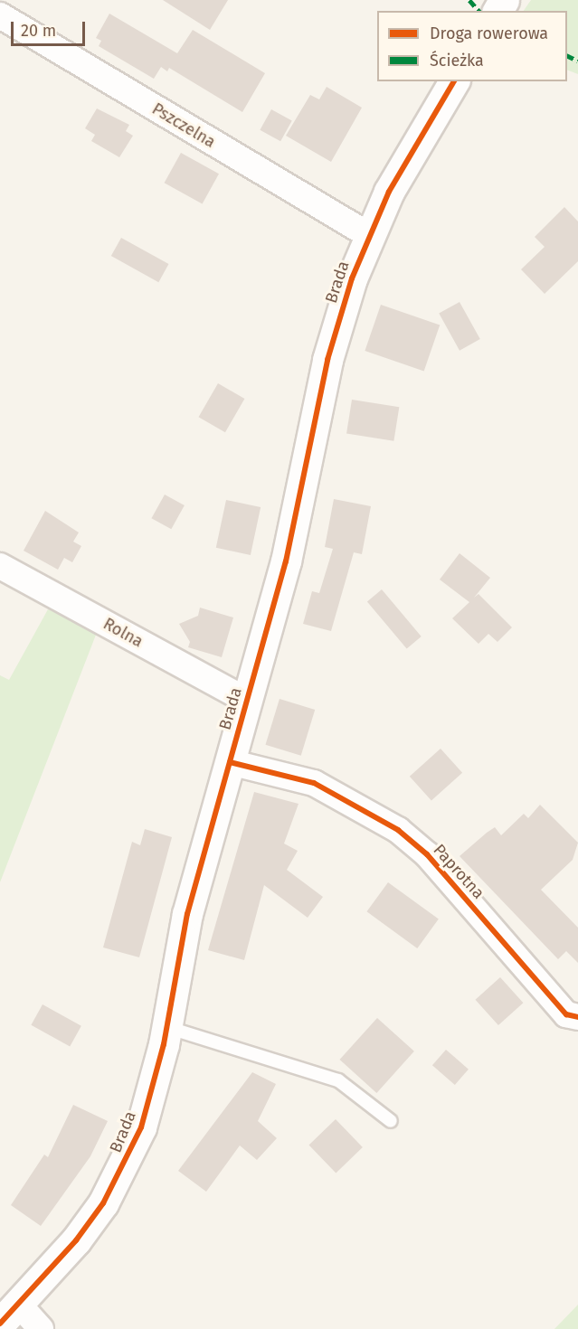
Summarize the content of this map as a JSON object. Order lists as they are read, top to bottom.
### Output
{
  "streets": {
    "street": [
      "Pszczelna",
      "Brada",
      "Rolna",
      "Paprotna"
    ]
  },
  "crossings": [
    ["Pszczelna", "Brada"],
    ["Brada", "Rolna"],
    ["Brada", "Paprotna"]
  ],
  "legend": ["Droga rowerowa", "Ścieżka"],
  "scale_bar": "20 m"
}
